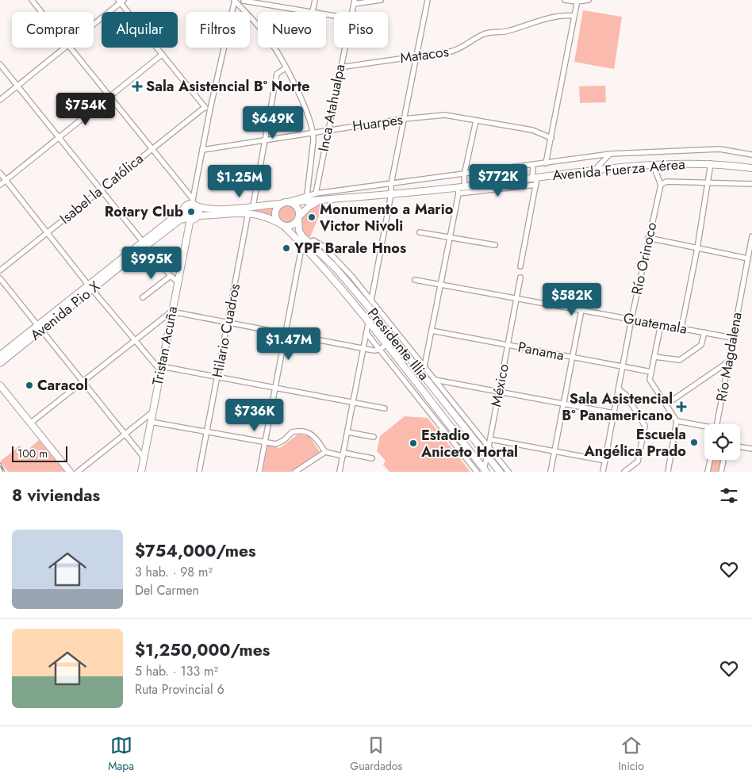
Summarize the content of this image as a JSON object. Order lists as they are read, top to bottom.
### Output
{
  "streets": {
    "main road": [
      "Avenida Fuerza Aérea",
      "Avenida Pio X",
      "Presidente Illia",
      "Tristan Acuña"
    ],
    "street": [
      "Matacos",
      "Inca Atahualpa",
      "Huarpes",
      "Isabel la Católica",
      "Río Orinoco",
      "Guatemala",
      "Hilario Cuadros",
      "Panama",
      "Río Magdalena",
      "México"
    ]
  },
  "crossings": [
    ["Matacos", "Inca Atahualpa"],
    ["Inca Atahualpa", "Huarpes"],
    ["Avenida Fuerza Aérea", "Avenida Pio X"],
    ["Avenida Fuerza Aérea", "Presidente Illia"],
    ["Avenida Fuerza Aérea", "Tristan Acuña"],
    ["Río Orinoco", "Guatemala"],
    ["Río Orinoco", "Panama"],
    ["Avenida Pio X", "Tristan Acuña"],
    ["Guatemala", "Río Magdalena"],
    ["Guatemala", "México"],
    ["Presidente Illia", "México"],
    ["Panama", "México"]
  ],
  "places": {
    "health": ["Sala Asistencial Bº Norte", "Sala Asistencial Bº Panamericano"],
    "other": [
      "Rotary Club",
      "Monumento a Mario Victor Nivoli",
      "YPF Barale Hnos",
      "Caracol",
      "Escuela Angélica Prado",
      "Estadio Aniceto Hortal"
    ]
  },
  "scale_bar": "100 m",
  "page": {
    "chip": [
      "Comprar",
      "Alquilar",
      "Filtros",
      "Nuevo",
      "Piso"
    ],
    "price": [
      "$754K",
      "$649K",
      "$772K",
      "$1.25M",
      "$995K",
      "$582K",
      "$1.47M",
      "$736K"
    ],
    "scale": "100 m",
    "heading": "8 viviendas",
    "list": [
      {
        "name": "$754,000/mes",
        "note": "3 hab. · 98 m² · Del Carmen"
      },
      {
        "name": "$1,250,000/mes",
        "note": "5 hab. · 133 m² · Ruta Provincial 6"
      }
    ],
    "tabs": ["Mapa", "Guardados", "Inicio"]
  }
}
